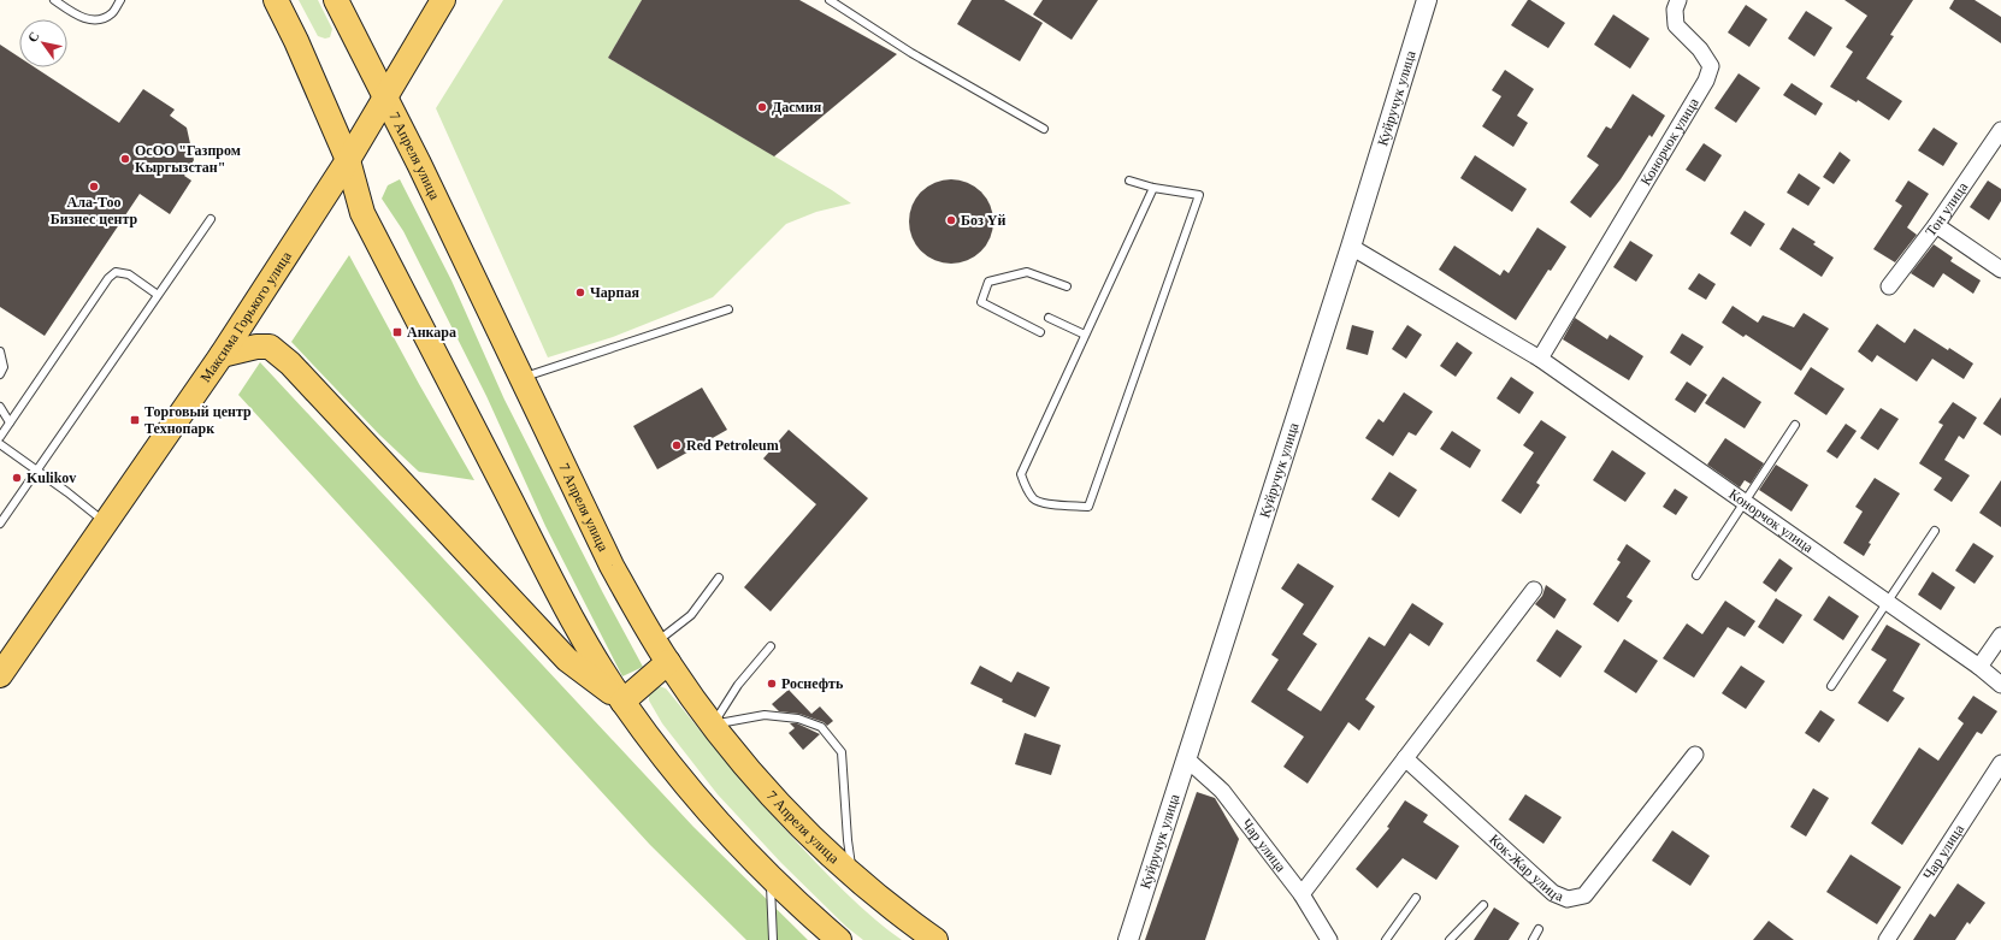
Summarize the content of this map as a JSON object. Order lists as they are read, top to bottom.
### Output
{
  "streets": {
    "main road": ["7 Апреля улица", "Максима Горького улица"],
    "street": [
      "Куйручук улица",
      "Конорчок улица",
      "Тон улица",
      "Чар улица",
      "Кок-Жар улица"
    ]
  },
  "crossings": [
    ["Куйручук улица", "Конорчок улица"],
    ["Куйручук улица", "Чар улица"],
    ["7 Апреля улица", "Максима Горького улица"]
  ],
  "places": {
    "other": [
      "Дасмия",
      "ОсОО \"Газпром Кыргызстан\"",
      "Ала-Тоо Бизнес центр",
      "Боз Үй",
      "Чарпая",
      "Red Petroleum",
      "Kulikov",
      "Роснефть"
    ],
    "transit": ["Анкара", "Торговый центр Технопарк"]
  },
  "north": "top left"
}
